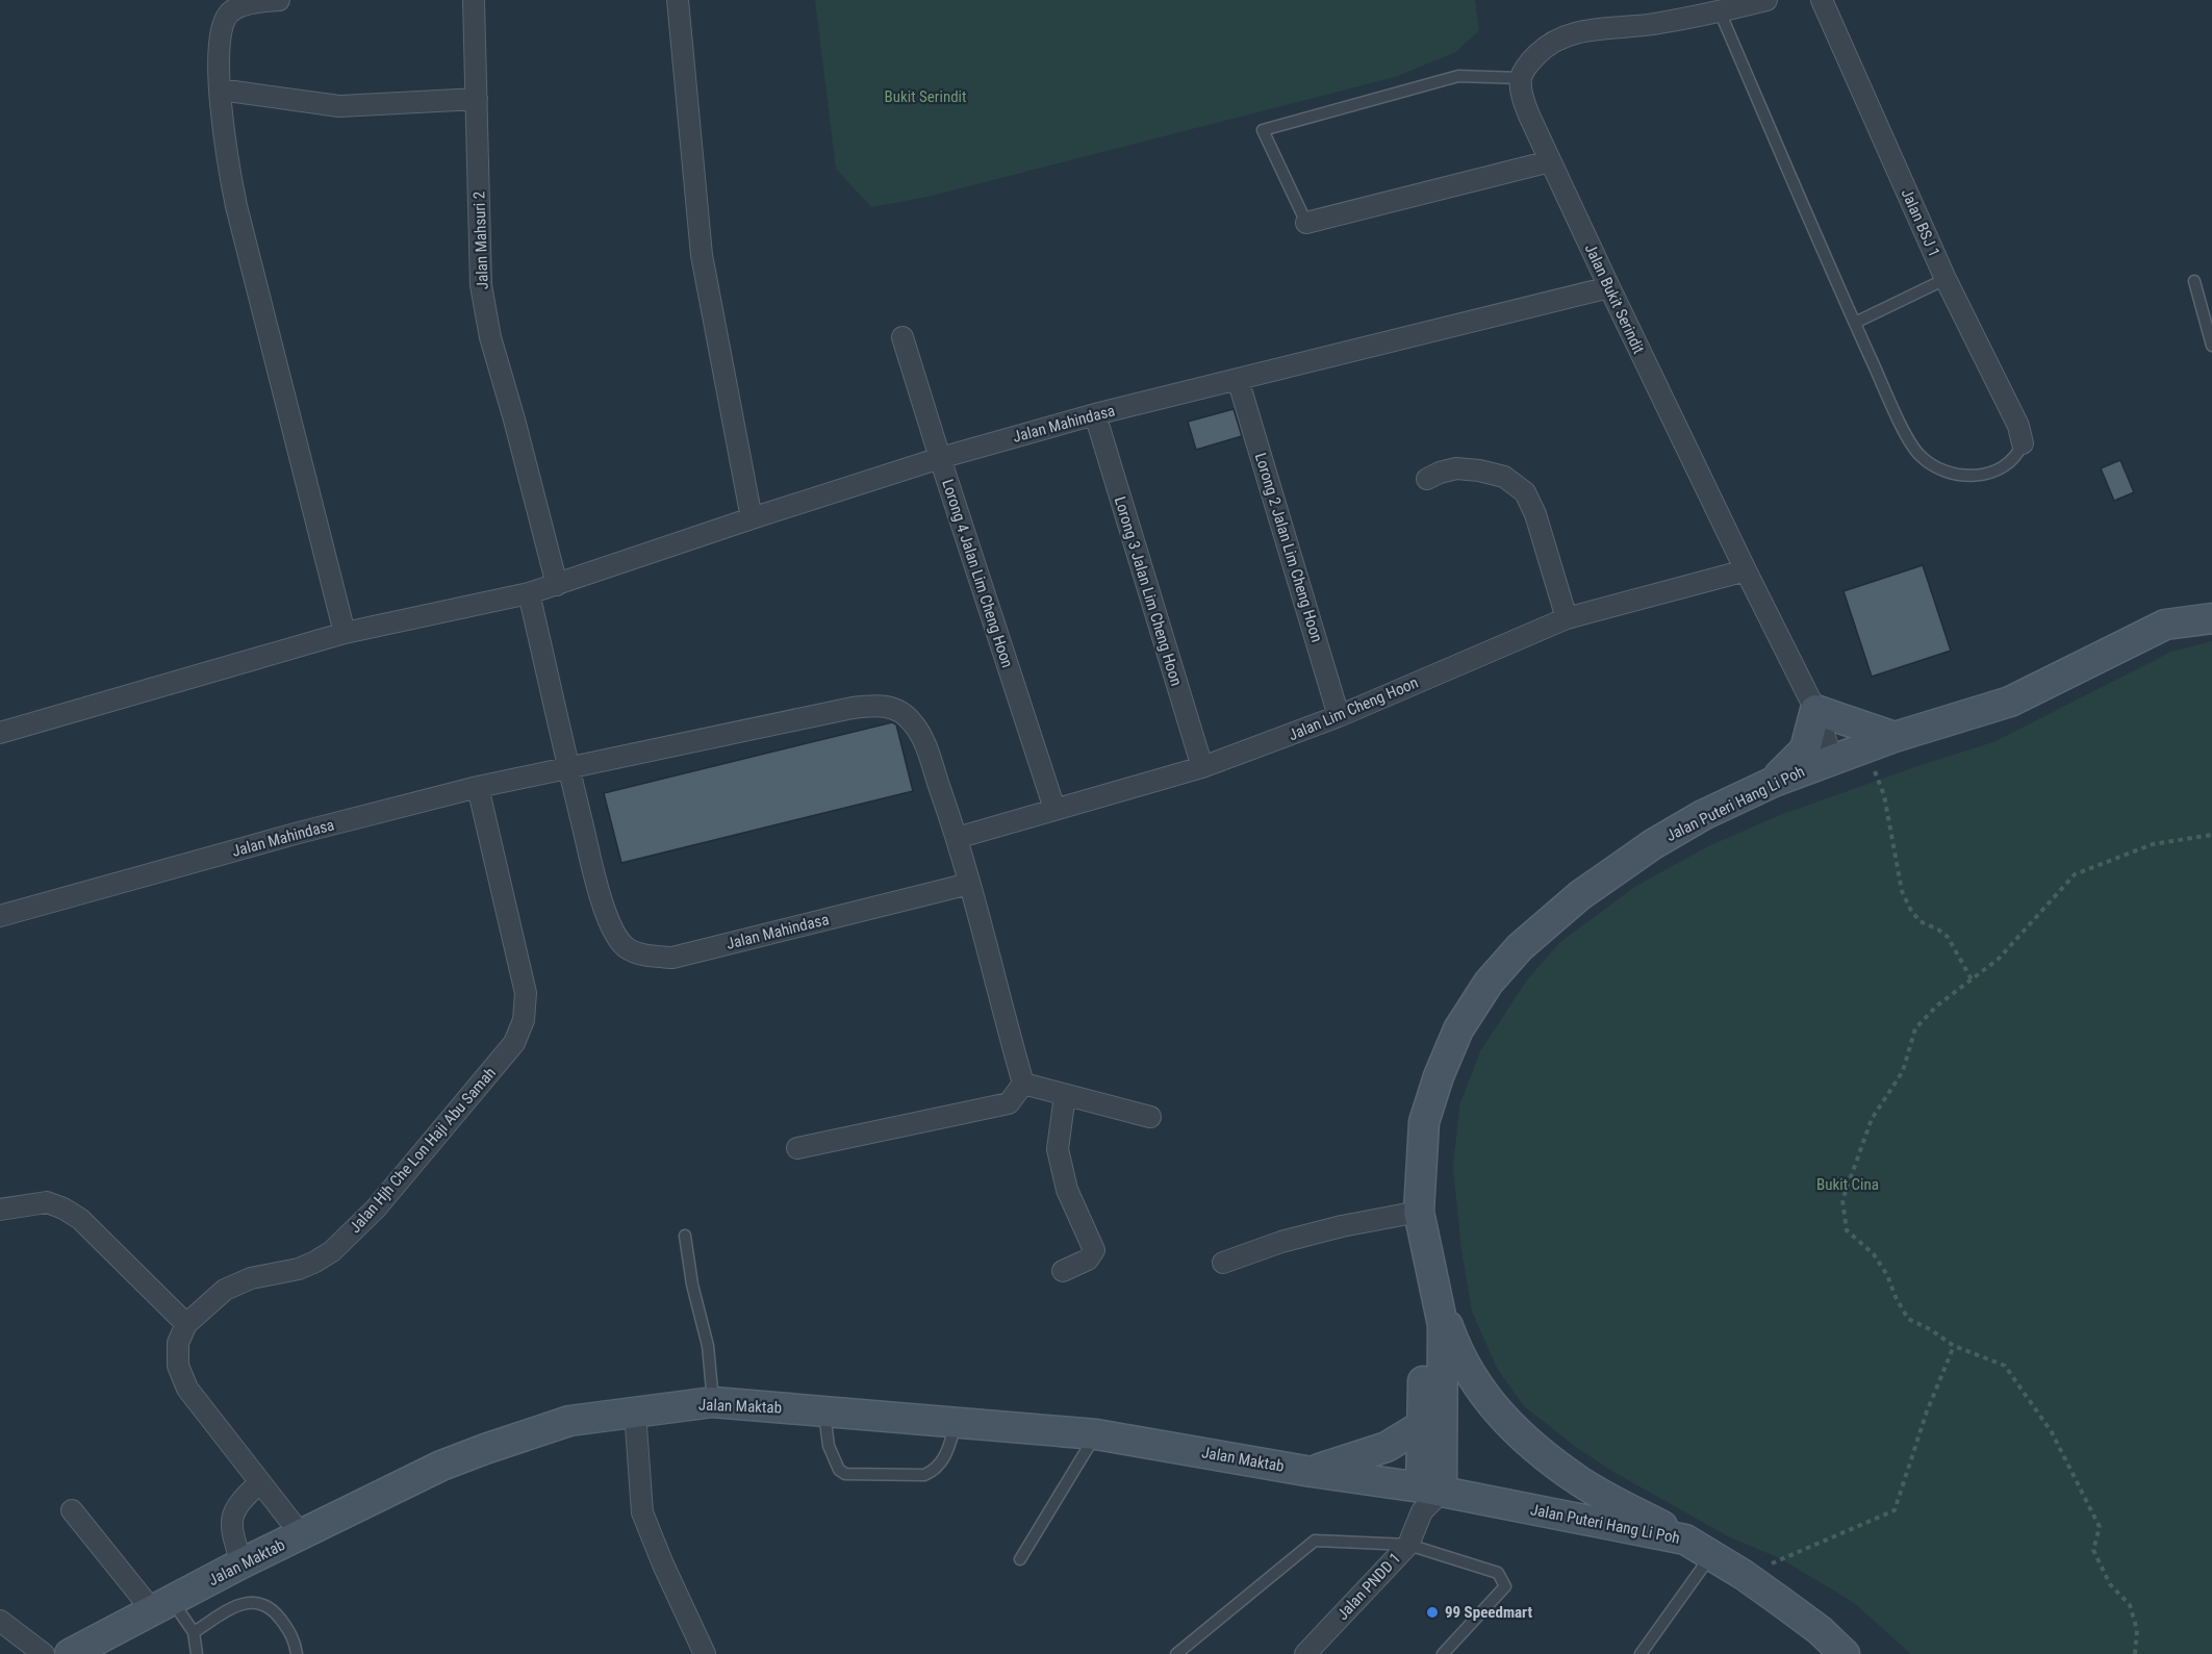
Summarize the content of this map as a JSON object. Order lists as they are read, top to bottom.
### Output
{
  "streets": {
    "main road": ["Jalan Puteri Hang Li Poh", "Jalan Maktab"],
    "street": [
      "Jalan BSJ 1",
      "Jalan Mahsuri 2",
      "Jalan Bukit Serindit",
      "Jalan Mahindasa",
      "Lorong 2 Jalan Lim Cheng Hoon",
      "Lorong 4 Jalan Lim Cheng Hoon",
      "Lorong 3 Jalan Lim Cheng Hoon",
      "Jalan Lim Cheng Hoon",
      "Jalan Hjh Che Lon Haji Abu Samah",
      "Jalan PNDD 1"
    ]
  },
  "crossings": [
    ["Jalan Mahsuri 2", "Jalan Mahindasa"],
    ["Jalan Bukit Serindit", "Jalan Mahindasa"],
    ["Jalan Bukit Serindit", "Jalan Lim Cheng Hoon"],
    ["Jalan Bukit Serindit", "Jalan Puteri Hang Li Poh"],
    ["Jalan Mahindasa", "Lorong 2 Jalan Lim Cheng Hoon"],
    ["Jalan Mahindasa", "Lorong 4 Jalan Lim Cheng Hoon"],
    ["Jalan Mahindasa", "Lorong 3 Jalan Lim Cheng Hoon"],
    ["Jalan Mahindasa", "Jalan Lim Cheng Hoon"],
    ["Jalan Mahindasa", "Jalan Hjh Che Lon Haji Abu Samah"],
    ["Lorong 2 Jalan Lim Cheng Hoon", "Jalan Lim Cheng Hoon"],
    ["Lorong 4 Jalan Lim Cheng Hoon", "Jalan Lim Cheng Hoon"],
    ["Lorong 3 Jalan Lim Cheng Hoon", "Jalan Lim Cheng Hoon"],
    ["Jalan Puteri Hang Li Poh", "Jalan Maktab"],
    ["Jalan Puteri Hang Li Poh", "Jalan PNDD 1"],
    ["Jalan Maktab", "Jalan PNDD 1"]
  ],
  "parks": ["Bukit Serindit", "Bukit Cina"],
  "places": ["99 Speedmart"]
}
